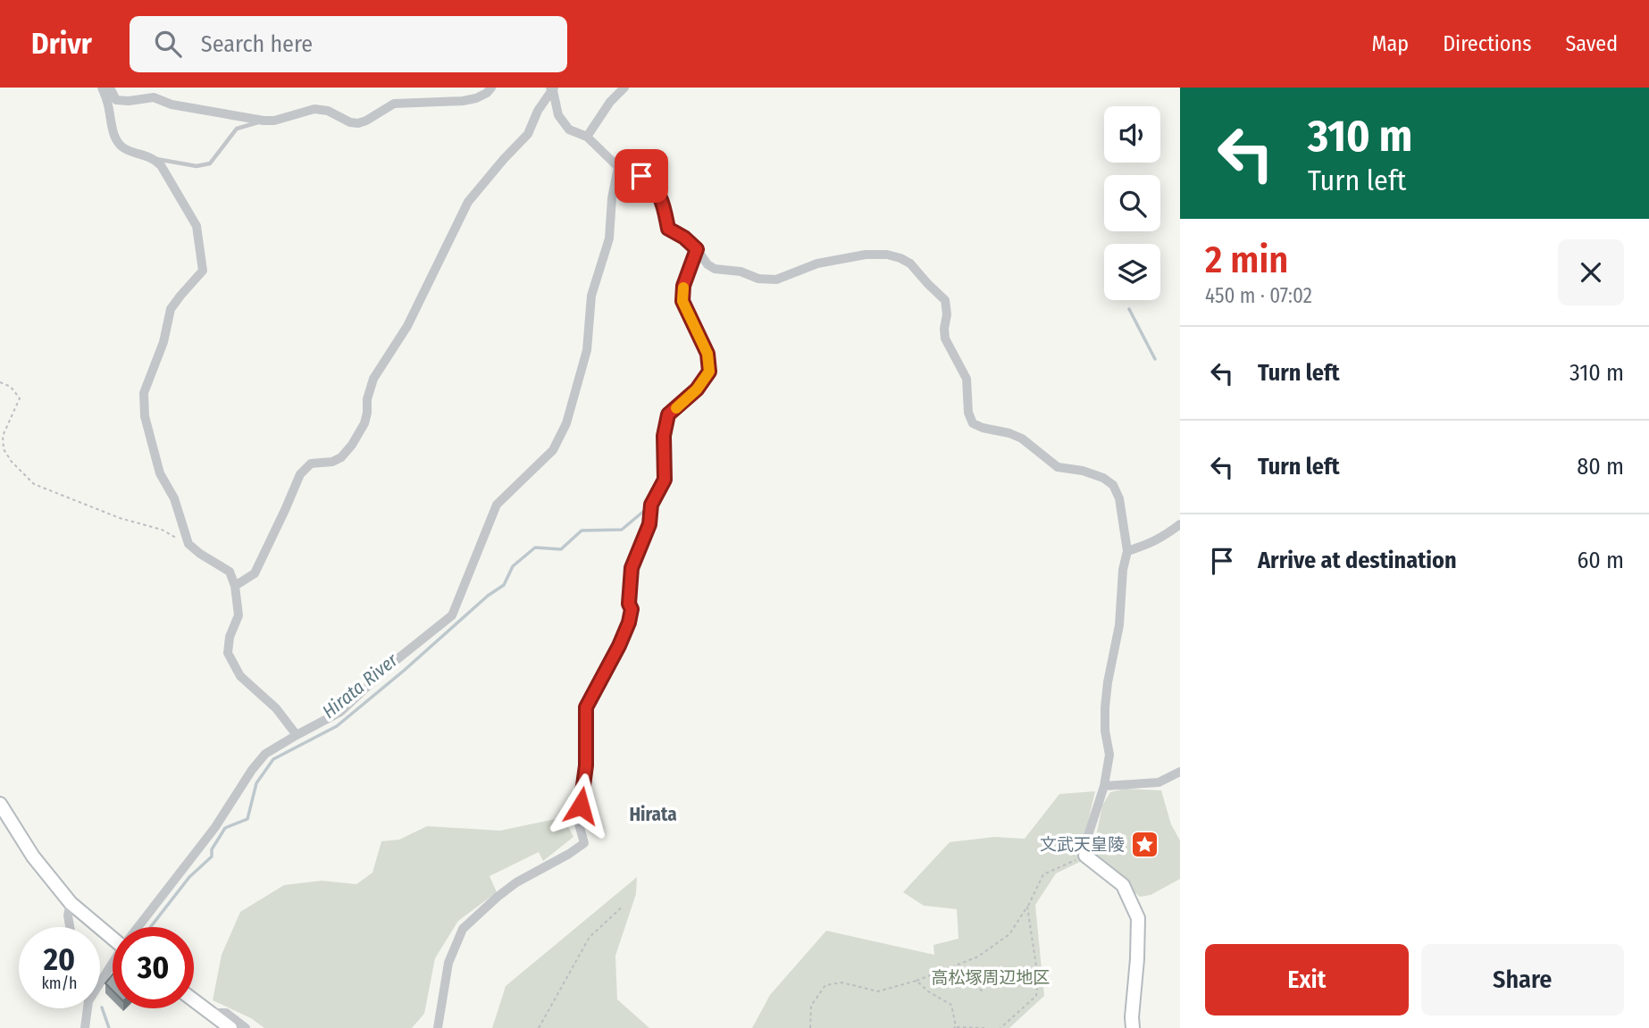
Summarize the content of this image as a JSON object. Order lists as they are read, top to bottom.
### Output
{
  "districts": ["Hirata"],
  "water": ["Hirata River"],
  "parks": ["高松塚周辺地区"],
  "places": {
    "place": ["文武天皇陵"]
  },
  "page": {
    "header": "Drivr",
    "search": "Search here",
    "nav": ["Map", "Directions", "Saved"],
    "turn": ["310 m", "Turn left"],
    "heading": ["2 min", "450 m · 07:02"],
    "list": [
      {
        "name": "Turn left",
        "value": "310 m"
      },
      {
        "name": "Turn left",
        "value": "80 m"
      },
      {
        "name": "Arrive at destination",
        "value": "60 m"
      }
    ],
    "speed": "20 km/h",
    "limit": "30",
    "buttons": ["Exit", "Share"]
  }
}
